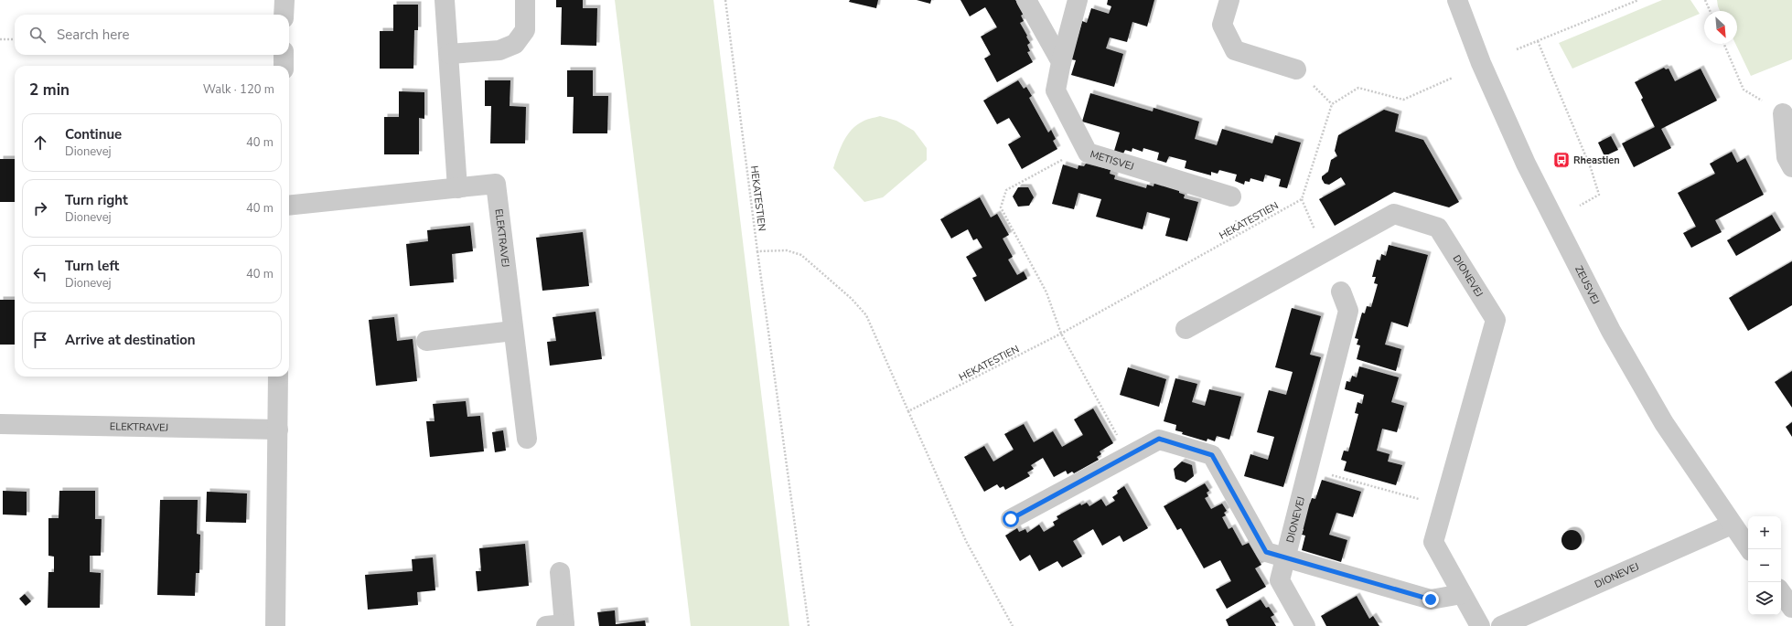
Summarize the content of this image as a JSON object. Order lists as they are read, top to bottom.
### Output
{
  "streets": {
    "street": [
      "METISVEJ",
      "ELEKTRAVEJ",
      "DIONEVEJ",
      "ZEUSVEJ"
    ],
    "path": ["HEKATESTIEN"]
  },
  "crossings": [
    ["DIONEVEJ", "ZEUSVEJ"]
  ],
  "places": {
    "bus stop": ["Rheastien"]
  },
  "north": "bottom right",
  "page": {
    "search": "Search here",
    "heading": ["2 min", "Walk · 120 m"],
    "list": [
      ["Continue", "Dionevej", "40 m"],
      ["Turn right", "Dionevej", "40 m"],
      ["Turn left", "Dionevej", "40 m"],
      "Arrive at destination"
    ],
    "map_buttons": ["+", "−"]
  }
}
